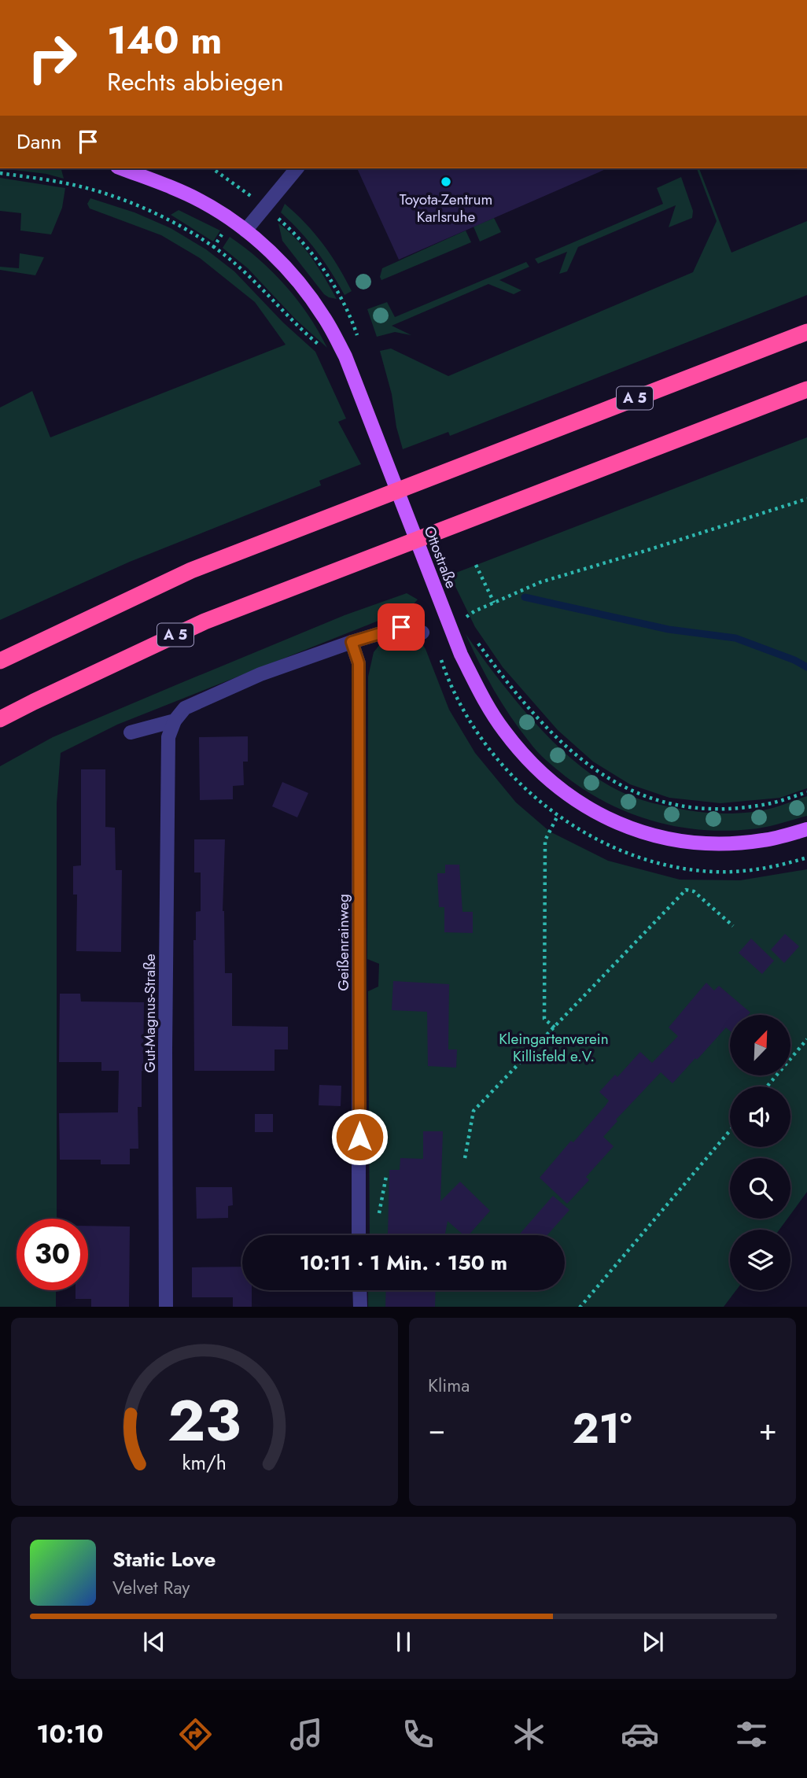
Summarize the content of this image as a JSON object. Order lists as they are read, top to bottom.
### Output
{
  "streets": {
    "highway": ["A 5"],
    "main road": ["Ottostraße"],
    "street": ["Geißenrainweg", "Gut-Magnus-Straße"]
  },
  "parks": ["Kleingartenverein Killisfeld e.V."],
  "places": ["Toyota-Zentrum Karlsruhe"],
  "north": "top right",
  "page": {
    "turn": ["140 m", "Rechts abbiegen"],
    "then": "Dann",
    "limit": "30",
    "trip": "10:11 · 1 Min. · 150 m",
    "tile": "Klima",
    "heat": ["−", "21°", "+"],
    "song": ["Static Love", "Velvet Ray"],
    "tabs": "10:10",
    "gauge": ["23", "km/h"]
  }
}
